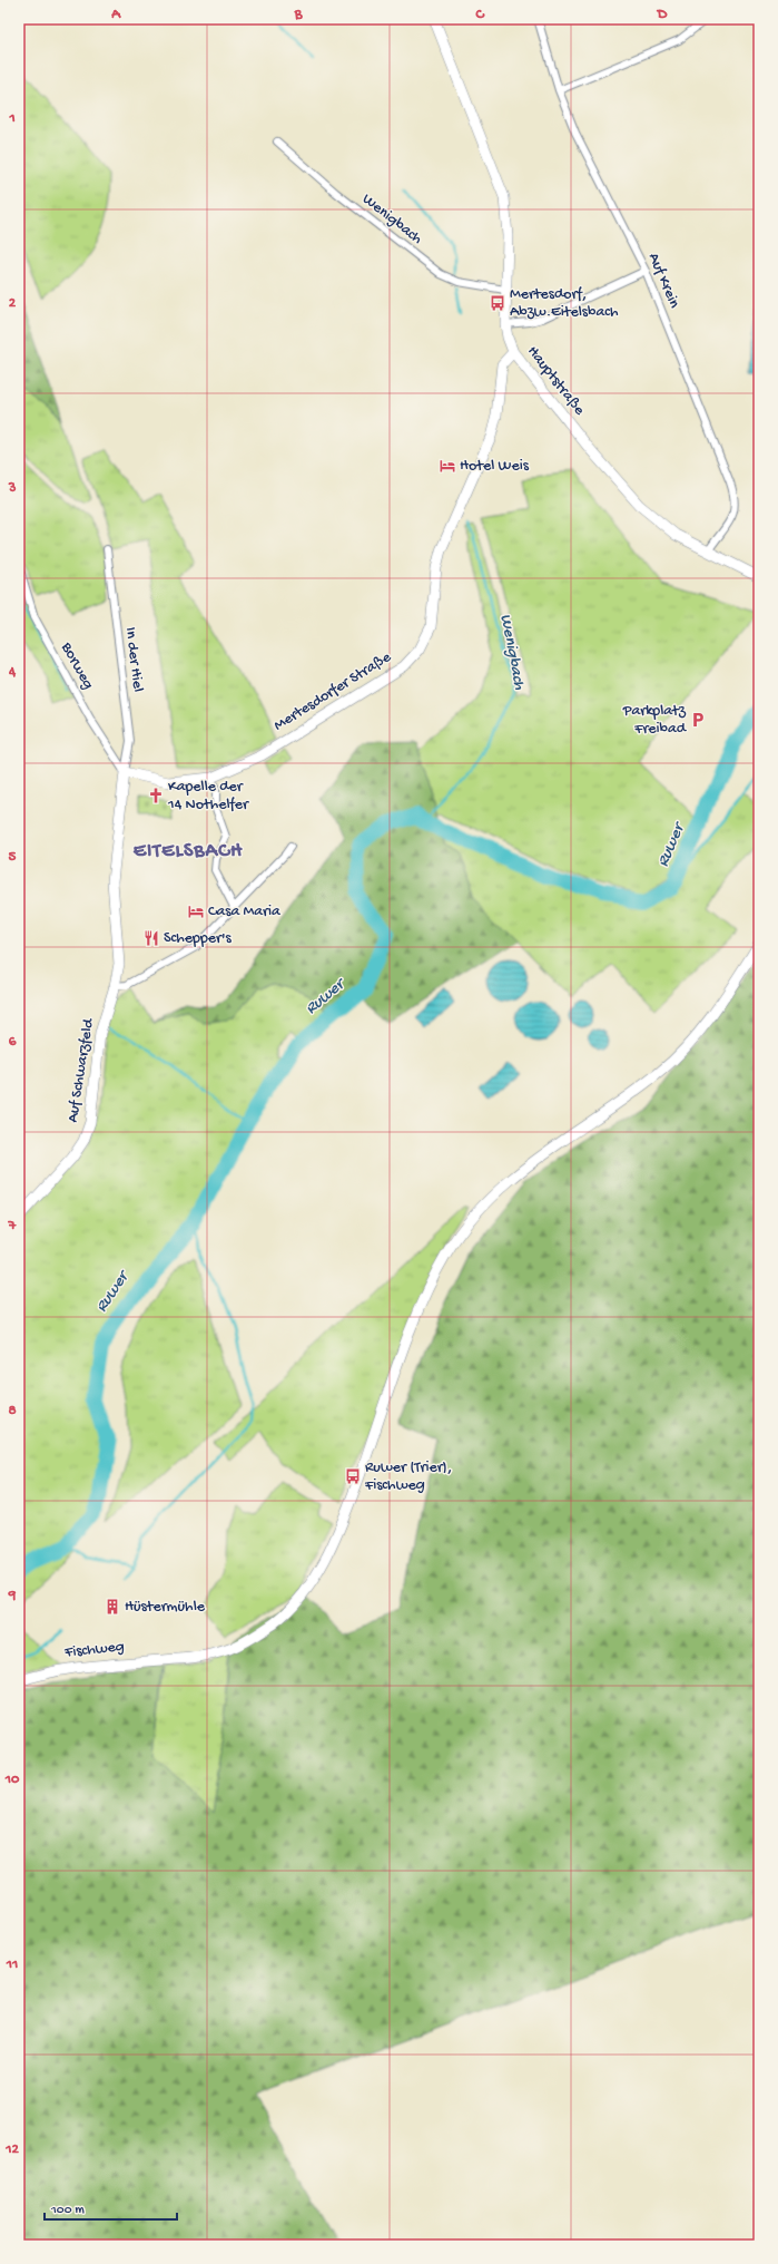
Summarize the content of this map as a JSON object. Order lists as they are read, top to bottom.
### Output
{
  "streets": {
    "street": [
      "Wenigbach",
      "Auf Krein",
      "Hauptstraße",
      "In der Hiel",
      "Borweg",
      "Mertesdorfer Straße",
      "Auf Schwarzfeld",
      "Fischweg"
    ]
  },
  "crossings": [
    ["Wenigbach", "Hauptstraße"],
    ["Auf Krein", "Hauptstraße"],
    ["Hauptstraße", "Mertesdorfer Straße"],
    ["In der Hiel", "Borweg"],
    ["In der Hiel", "Mertesdorfer Straße"],
    ["In der Hiel", "Auf Schwarzfeld"],
    ["Borweg", "Mertesdorfer Straße"],
    ["Borweg", "Auf Schwarzfeld"],
    ["Mertesdorfer Straße", "Auf Schwarzfeld"]
  ],
  "districts": ["EITELSBACH"],
  "water": ["Wenigbach", "Ruwer"],
  "places": {
    "bus stop": ["Mertesdorf, Abzw.Eitelsbach", "Ruwer (Trier), Fischweg"],
    "hotel": ["Hotel Weis", "Casa Maria"],
    "parking": ["Parkplatz Freibad"],
    "church": ["Kapelle der 14 Nothelfer"],
    "restaurant": ["Schepper's"],
    "building": ["Hüstermühle"]
  },
  "scale_bar": "100 m",
  "grid": {
    "columns": [
      "A",
      "B",
      "C",
      "D"
    ],
    "rows": [
      "1",
      "2",
      "3",
      "4",
      "5",
      "6",
      "7",
      "8",
      "9",
      "10",
      "11",
      "12"
    ]
  }
}
